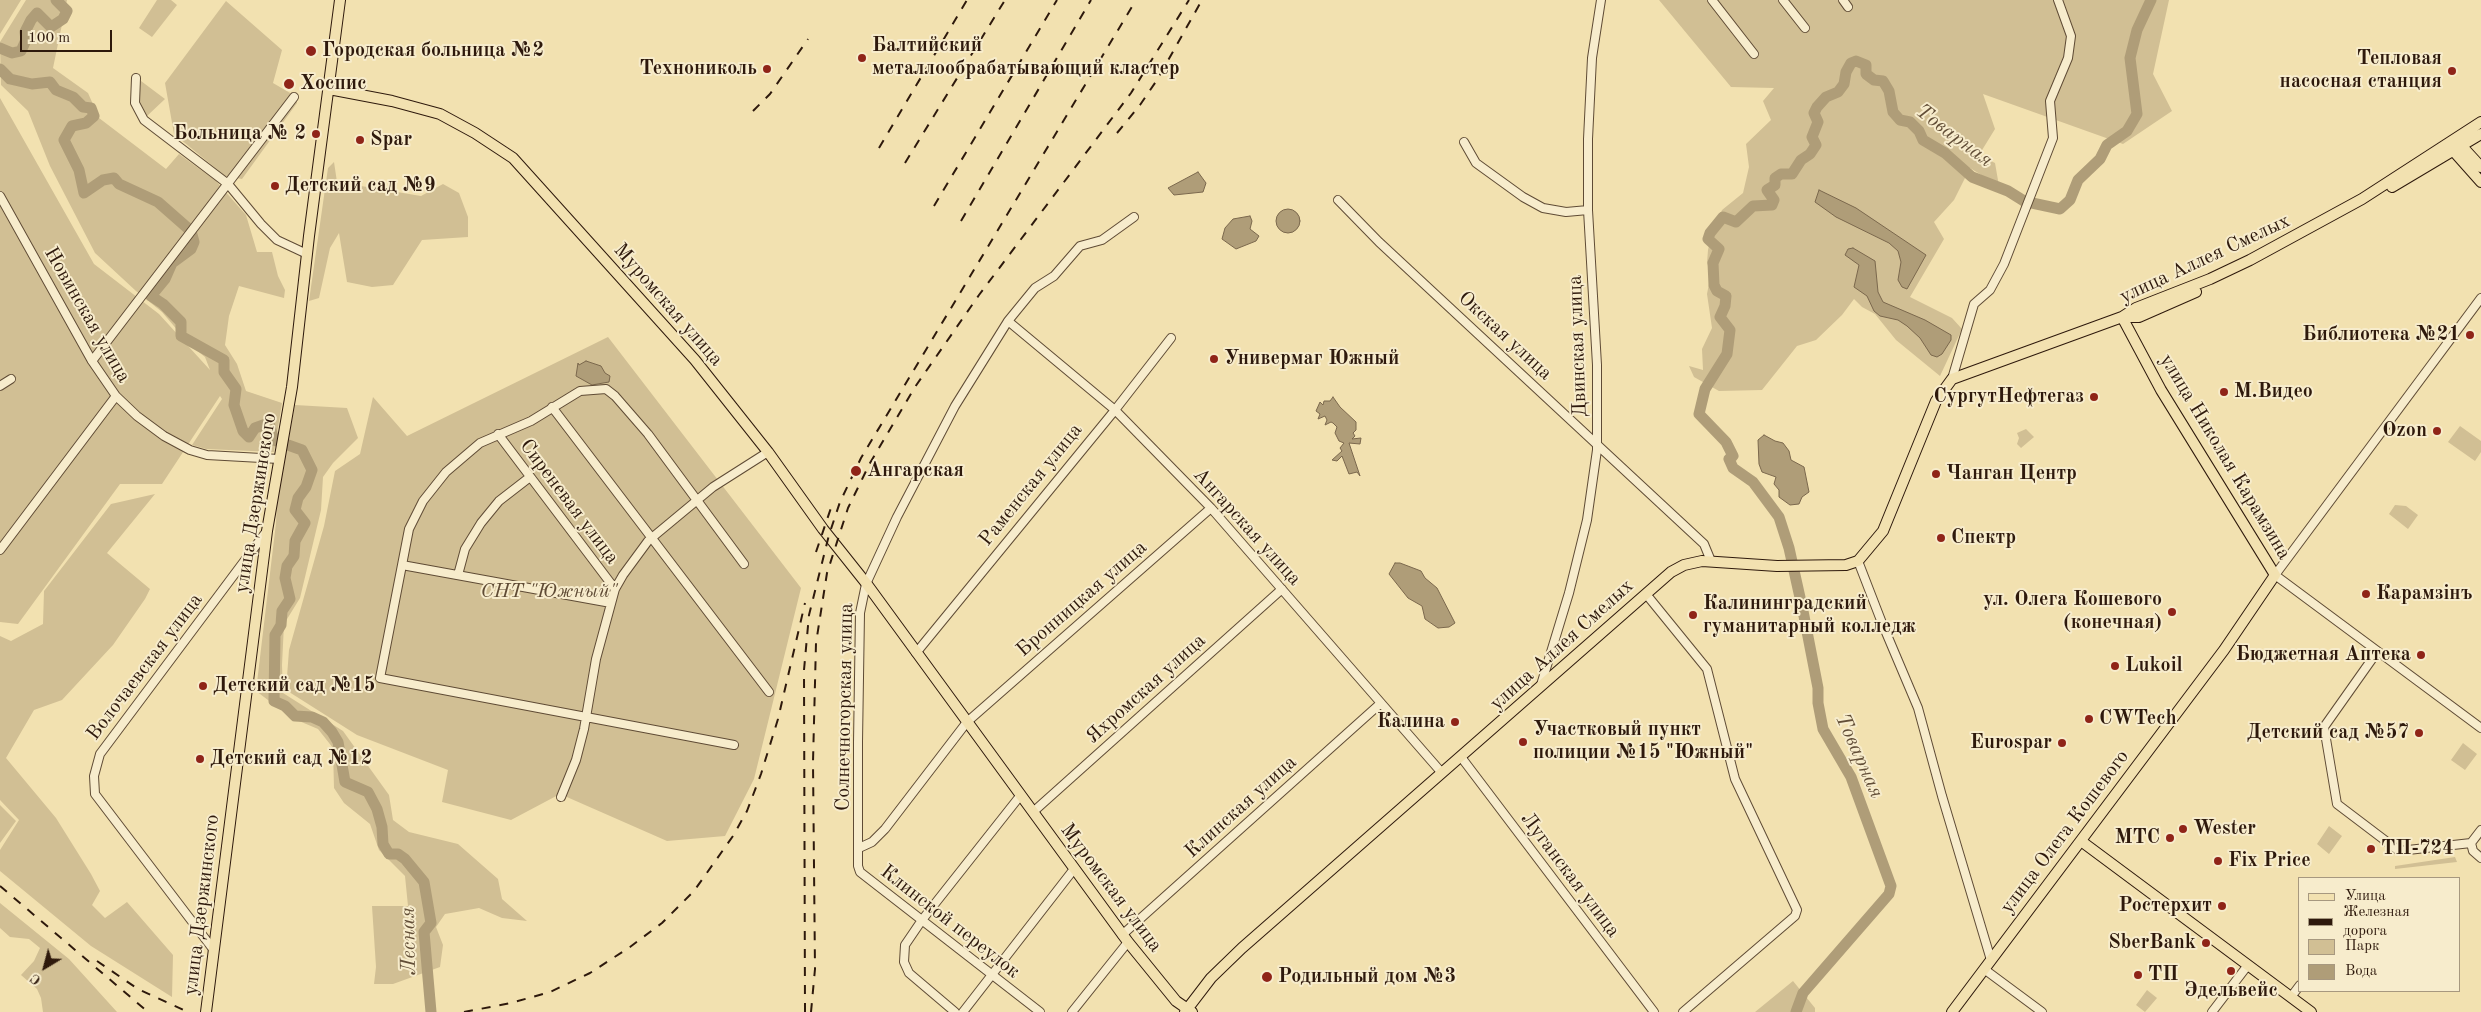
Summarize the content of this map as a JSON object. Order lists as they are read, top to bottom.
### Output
{
  "streets": {
    "main road": [
      "улица Аллея Смелых",
      "Муромская улица",
      "улица Николая Карамзина",
      "улица Дзержинского",
      "улица Олега Кошевого"
    ],
    "street": [
      "Новинская улица",
      "Окская улица",
      "Двинская улица",
      "Раменская улица",
      "Сиреневая улица",
      "Ангарская улица",
      "Бронницкая улица",
      "Волочаевская улица",
      "Яхромская улица",
      "Солнечногорская улица",
      "Клинская улица",
      "Луганская улица",
      "Клинской переулок"
    ]
  },
  "crossings": [
    ["улица Аллея Смелых", "Муромская улица"],
    ["улица Аллея Смелых", "Окская улица"],
    ["улица Аллея Смелых", "Двинская улица"],
    ["улица Аллея Смелых", "улица Николая Карамзина"],
    ["улица Аллея Смелых", "Ангарская улица"],
    ["улица Аллея Смелых", "Луганская улица"],
    ["Муромская улица", "Раменская улица"],
    ["Муромская улица", "улица Дзержинского"],
    ["Муромская улица", "Бронницкая улица"],
    ["Муромская улица", "Яхромская улица"],
    ["Муромская улица", "Солнечногорская улица"],
    ["Муромская улица", "Клинская улица"],
    ["Новинская улица", "улица Дзержинского"],
    ["Окская улица", "Двинская улица"],
    ["улица Николая Карамзина", "улица Олега Кошевого"],
    ["Раменская улица", "Ангарская улица"],
    ["улица Дзержинского", "Волочаевская улица"],
    ["Ангарская улица", "Бронницкая улица"],
    ["Ангарская улица", "Яхромская улица"],
    ["Ангарская улица", "Солнечногорская улица"],
    ["Ангарская улица", "Клинская улица"],
    ["Солнечногорская улица", "Клинской переулок"]
  ],
  "water": ["Товарная", "Лесная"],
  "parks": ["СНТ \"Южный\""],
  "places": [
    "Городская больница №2",
    "Балтийский металлообрабатывающий кластер",
    "Технониколь",
    "Тепловая насосная станция",
    "Хоспис",
    "Больница № 2",
    "Spar",
    "Детский сад №9",
    "Библиотека №21",
    "Универмаг Южный",
    "M.Видео",
    "СургутНефтегаз",
    "Ozon",
    "Ангарская",
    "Чанган Центр",
    "Спектр",
    "Карамзiнъ",
    "ул. Олега Кошевого (конечная)",
    "Калининградский гуманитарный колледж",
    "Бюджетная Аптека",
    "Lukoil",
    "Детский сад №15",
    "CWTech",
    "Калина",
    "Детский сад №57",
    "Участковый пункт полиции №15 \"Южный\"",
    "Eurospar",
    "Детский сад №12",
    "Wester",
    "МТС",
    "ТП-724",
    "Fix Price",
    "Ростерхит",
    "SberBank",
    "Эдельвейс",
    "ТП",
    "Родильный дом №3"
  ],
  "legend": [
    "Улица",
    "Железная дорога",
    "Парк",
    "Вода"
  ],
  "scale_bar": "100 m",
  "north": "bottom left"
}
